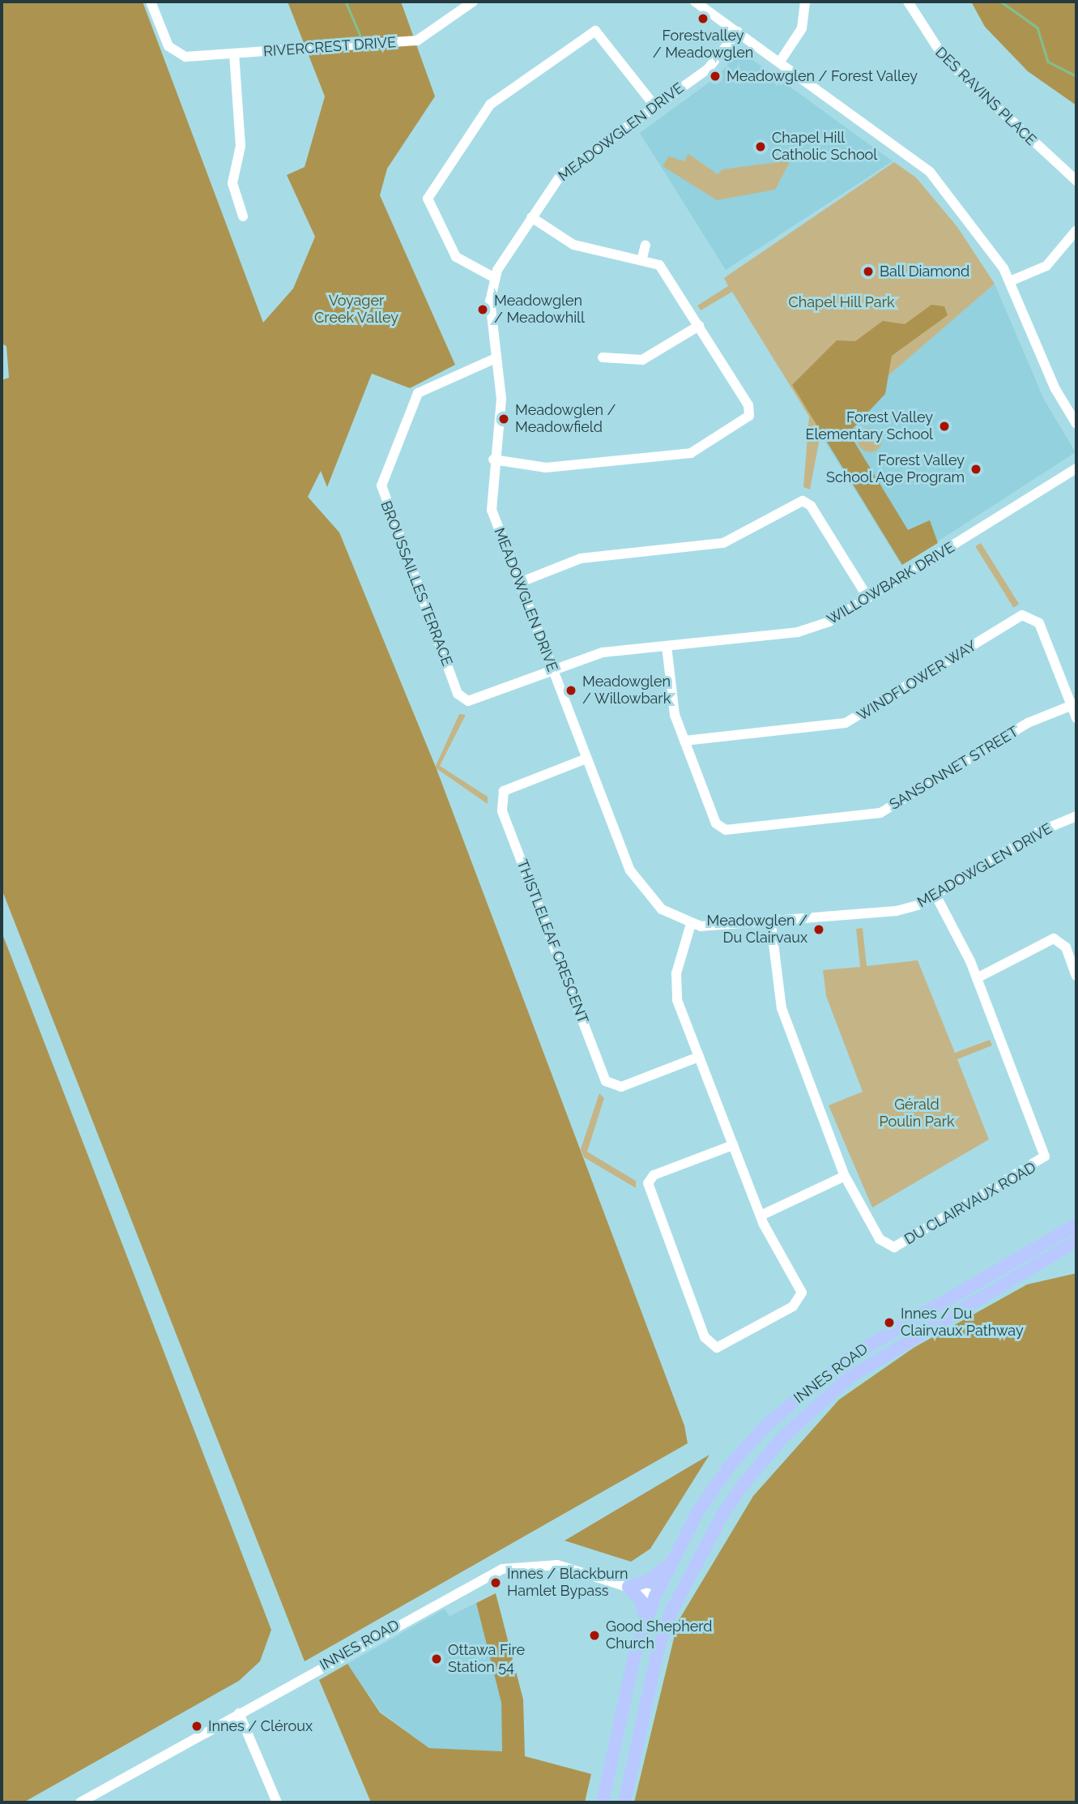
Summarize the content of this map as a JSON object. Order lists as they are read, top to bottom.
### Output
{
  "streets": {
    "main road": ["INNES ROAD"],
    "street": [
      "RIVERCREST DRIVE",
      "DES RAVINS PLACE",
      "MEADOWGLEN DRIVE",
      "BROUSSAILLES TERRACE",
      "WILLOWBARK DRIVE",
      "WINDFLOWER WAY",
      "SANSONNET STREET",
      "THISTLELEAF CRESCENT",
      "DU CLAIRVAUX ROAD"
    ]
  },
  "crossings": [
    ["MEADOWGLEN DRIVE", "BROUSSAILLES TERRACE"],
    ["MEADOWGLEN DRIVE", "WILLOWBARK DRIVE"],
    ["MEADOWGLEN DRIVE", "THISTLELEAF CRESCENT"],
    ["MEADOWGLEN DRIVE", "DU CLAIRVAUX ROAD"],
    ["BROUSSAILLES TERRACE", "WILLOWBARK DRIVE"],
    ["WILLOWBARK DRIVE", "SANSONNET STREET"],
    ["WINDFLOWER WAY", "SANSONNET STREET"]
  ],
  "parks": ["Voyager Creek Valley", "Chapel Hill Park", "Gérald Poulin Park"],
  "places": [
    "Forestvalley / Meadowglen",
    "Meadowglen / Forest Valley",
    "Chapel Hill Catholic School",
    "Ball Diamond",
    "Meadowglen / Meadowhill",
    "Meadowglen / Meadowfield",
    "Forest Valley Elementary School",
    "Forest Valley School Age Program",
    "Meadowglen / Willowbark",
    "Meadowglen / Du Clairvaux",
    "Innes / Du Clairvaux Pathway",
    "Innes / Blackburn Hamlet Bypass",
    "Good Shepherd Church",
    "Ottawa Fire Station 54",
    "Innes / Cléroux"
  ]
}
